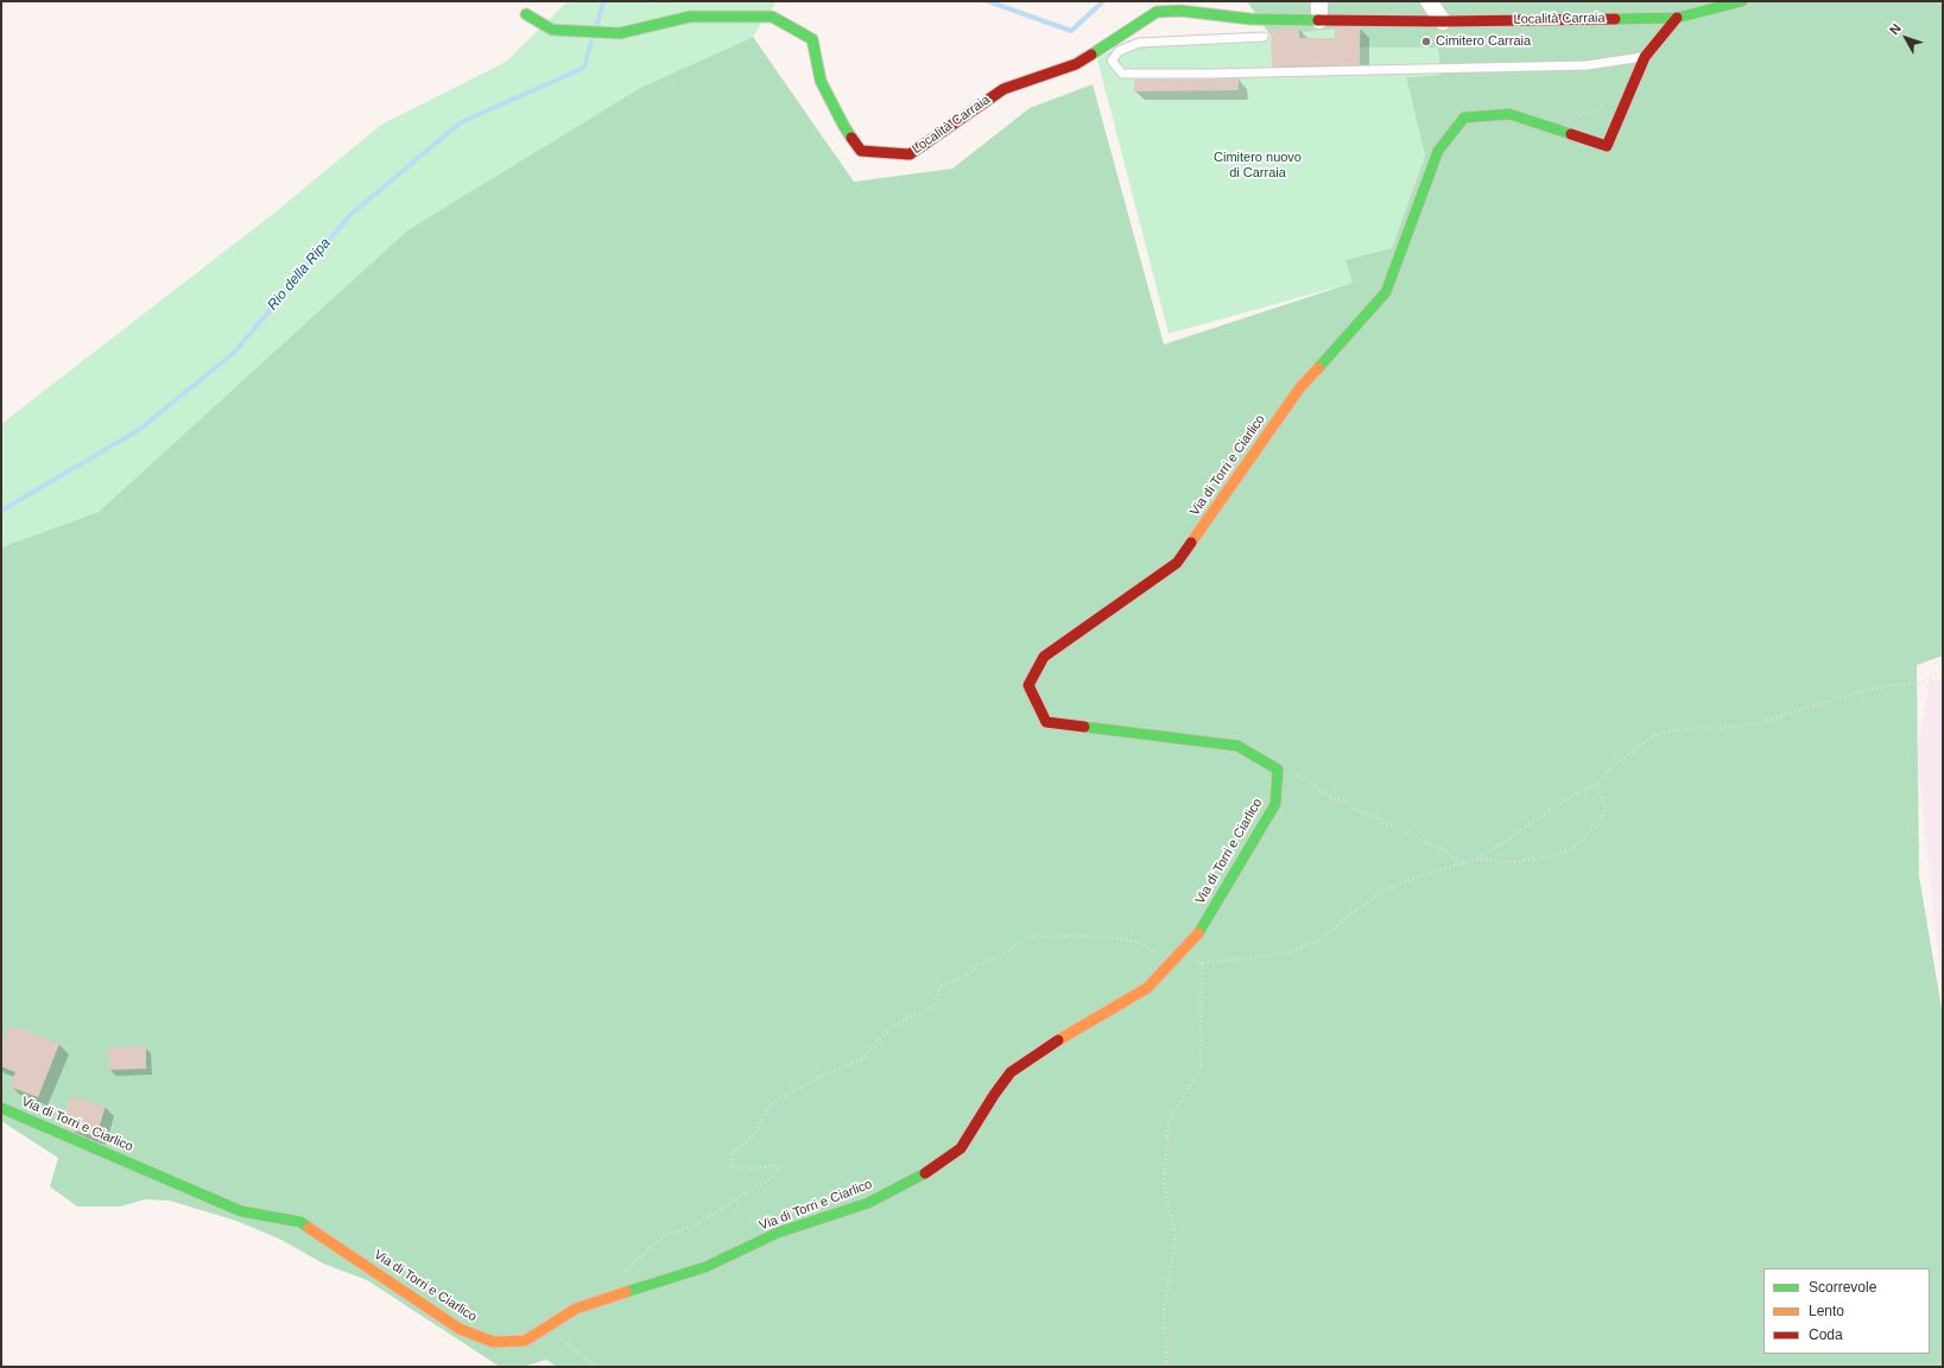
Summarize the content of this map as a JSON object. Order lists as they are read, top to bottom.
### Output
{
  "streets": {
    "street": ["Località Carraia", "Via di Torri e Ciarlico"]
  },
  "crossings": [
    ["Località Carraia", "Via di Torri e Ciarlico"]
  ],
  "water": ["Rio della Ripa"],
  "parks": ["Cimitero nuovo di Carraia"],
  "places": ["Cimitero Carraia"],
  "legend": ["Scorrevole", "Lento", "Coda"],
  "north": "top left"
}
